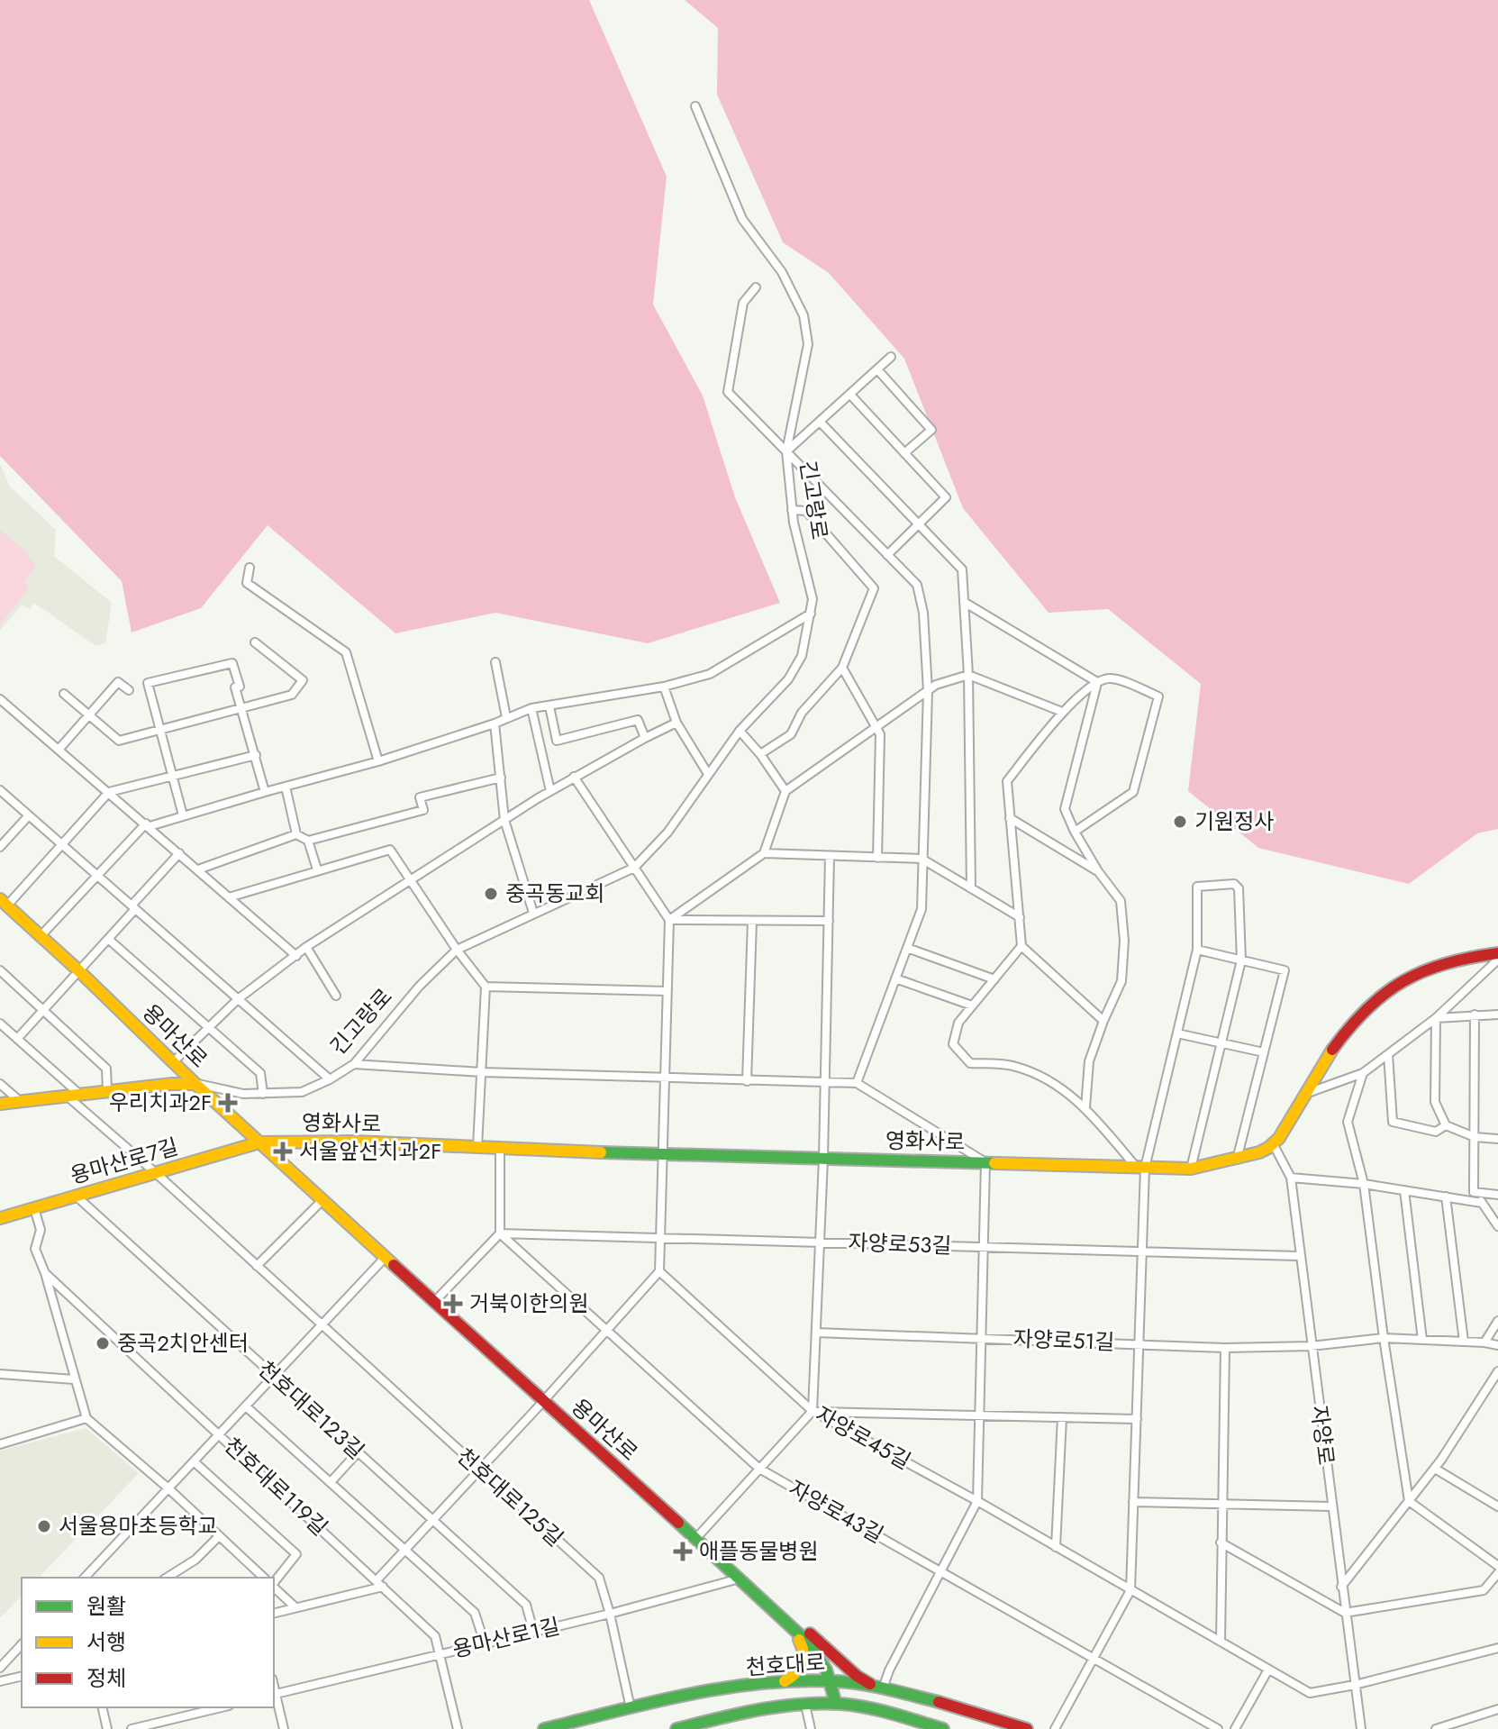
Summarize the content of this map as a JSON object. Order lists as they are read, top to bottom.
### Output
{
  "streets": {
    "main road": [
      "긴고랑로",
      "용마산로",
      "영화사로",
      "용마산로7길",
      "천호대로"
    ],
    "street": [
      "자양로53길",
      "자양로51길",
      "천호대로123길",
      "자양로",
      "자양로45길",
      "천호대로119길",
      "천호대로125길",
      "자양로43길",
      "용마산로1길"
    ]
  },
  "crossings": [
    ["긴고랑로", "용마산로"],
    ["긴고랑로", "천호대로125길"],
    ["용마산로", "영화사로"],
    ["용마산로", "용마산로7길"],
    ["용마산로", "용마산로1길"],
    ["용마산로", "천호대로"],
    ["영화사로", "용마산로7길"],
    ["영화사로", "자양로"],
    ["용마산로7길", "천호대로123길"],
    ["용마산로7길", "천호대로125길"],
    ["자양로53길", "자양로"],
    ["자양로53길", "자양로43길"],
    ["자양로51길", "자양로"],
    ["천호대로123길", "용마산로1길"],
    ["자양로", "자양로45길"],
    ["천호대로119길", "용마산로1길"],
    ["천호대로125길", "용마산로1길"],
    ["천호대로125길", "천호대로"]
  ],
  "places": {
    "other": [
      "기원정사",
      "중곡동교회",
      "중곡2치안센터",
      "서울용마초등학교"
    ],
    "health": [
      "우리치과2F",
      "서울앞선치과2F",
      "거북이한의원",
      "애플동물병원"
    ]
  },
  "legend": ["원활", "서행", "정체"]
}
